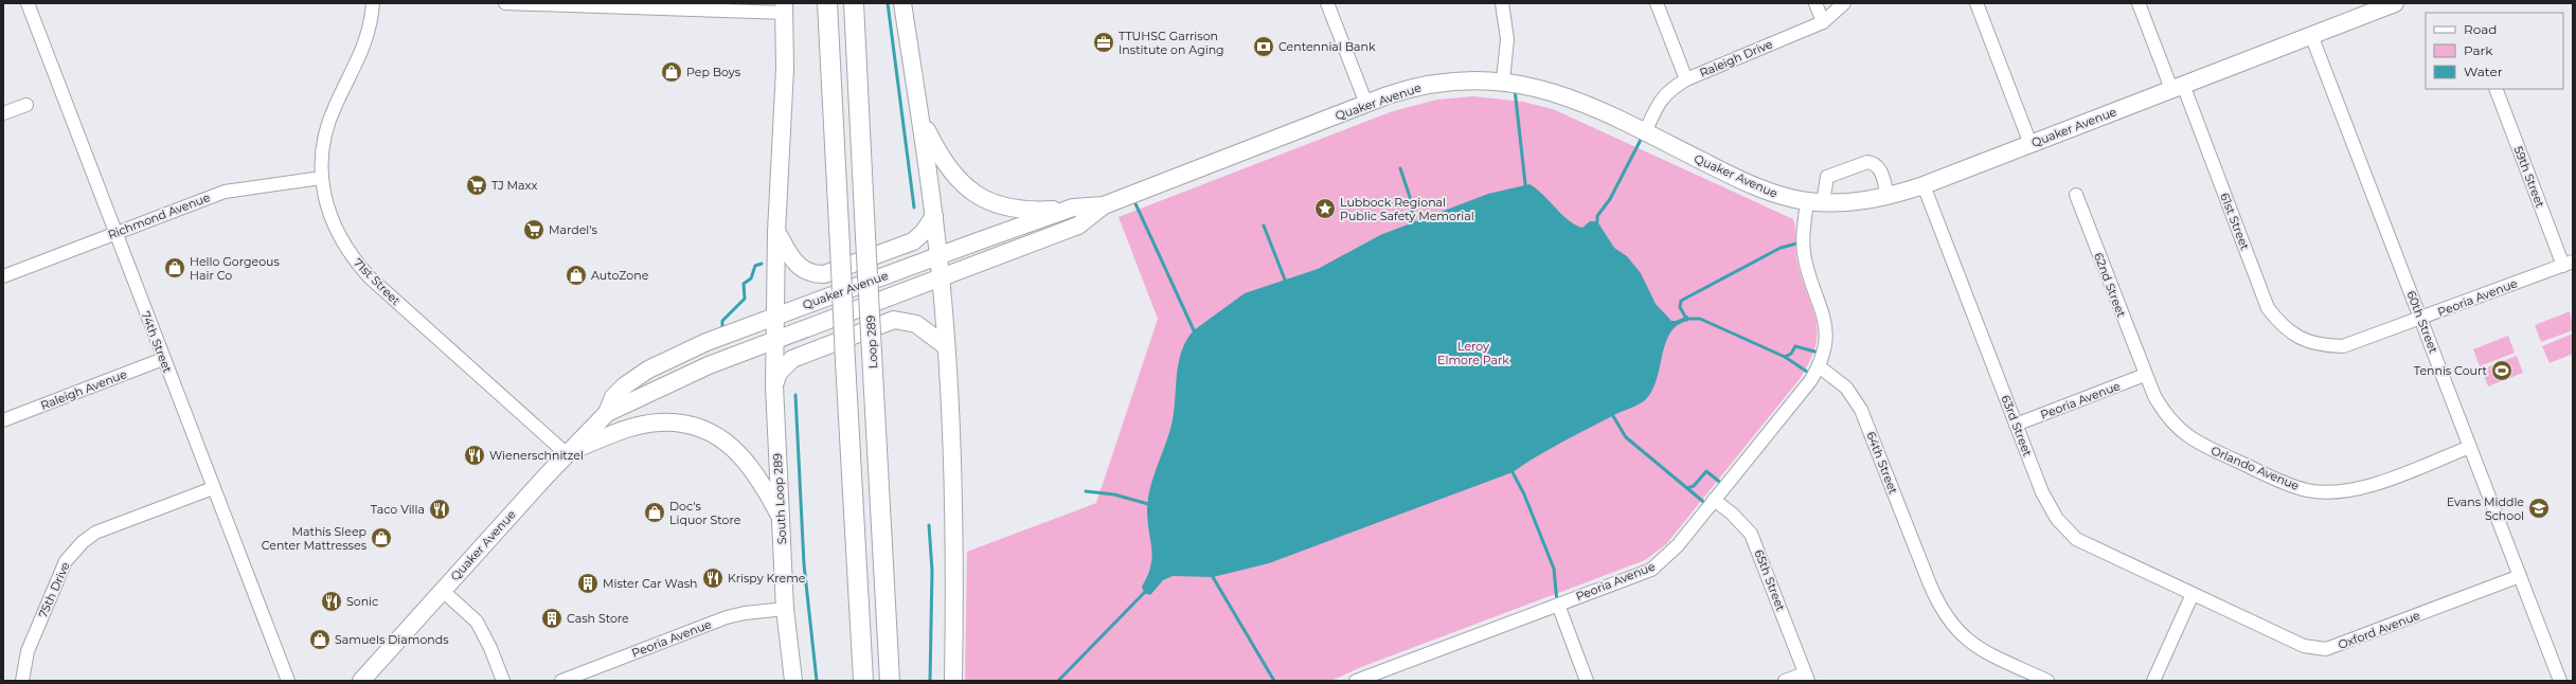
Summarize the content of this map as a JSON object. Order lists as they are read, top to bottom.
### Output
{
  "streets": {
    "highway": ["Loop 289"],
    "main road": ["Quaker Avenue", "South Loop 289"],
    "street": [
      "Raleigh Drive",
      "59th Street",
      "Richmond Avenue",
      "61st Street",
      "71st Street",
      "62nd Street",
      "Peoria Avenue",
      "60th Street",
      "74th Street",
      "Raleigh Avenue",
      "63rd Street",
      "64th Street",
      "Orlando Avenue",
      "65th Street",
      "75th Drive",
      "Oxford Avenue"
    ]
  },
  "crossings": [
    ["Raleigh Drive", "Quaker Avenue"],
    ["Quaker Avenue", "61st Street"],
    ["Quaker Avenue", "71st Street"],
    ["Quaker Avenue", "60th Street"],
    ["Quaker Avenue", "63rd Street"],
    ["Quaker Avenue", "South Loop 289"],
    ["59th Street", "Peoria Avenue"],
    ["Richmond Avenue", "71st Street"],
    ["Richmond Avenue", "74th Street"],
    ["61st Street", "Peoria Avenue"],
    ["62nd Street", "Peoria Avenue"],
    ["62nd Street", "Orlando Avenue"],
    ["Peoria Avenue", "60th Street"],
    ["Peoria Avenue", "63rd Street"],
    ["Peoria Avenue", "64th Street"],
    ["Peoria Avenue", "Orlando Avenue"],
    ["Peoria Avenue", "South Loop 289"],
    ["Peoria Avenue", "65th Street"],
    ["60th Street", "Orlando Avenue"],
    ["60th Street", "Oxford Avenue"],
    ["74th Street", "Raleigh Avenue"],
    ["74th Street", "75th Drive"],
    ["63rd Street", "Oxford Avenue"]
  ],
  "parks": ["Leroy Elmore Park"],
  "places": {
    "office": ["TTUHSC Garrison Institute on Aging"],
    "bank": ["Centennial Bank"],
    "shop": [
      "Pep Boys",
      "Hello Gorgeous Hair Co",
      "AutoZone",
      "Doc's Liquor Store",
      "Mathis Sleep Center Mattresses",
      "Samuels Diamonds"
    ],
    "supermarket": ["TJ Maxx", "Mardel's"],
    "place": ["Lubbock Regional Public Safety Memorial"],
    "sports": ["Tennis Court"],
    "restaurant": [
      "Wienerschnitzel",
      "Taco Villa",
      "Krispy Kreme",
      "Sonic"
    ],
    "school or university": ["Evans Middle School"],
    "building": ["Mister Car Wash", "Cash Store"]
  },
  "legend": ["Road", "Park", "Water"]
}
